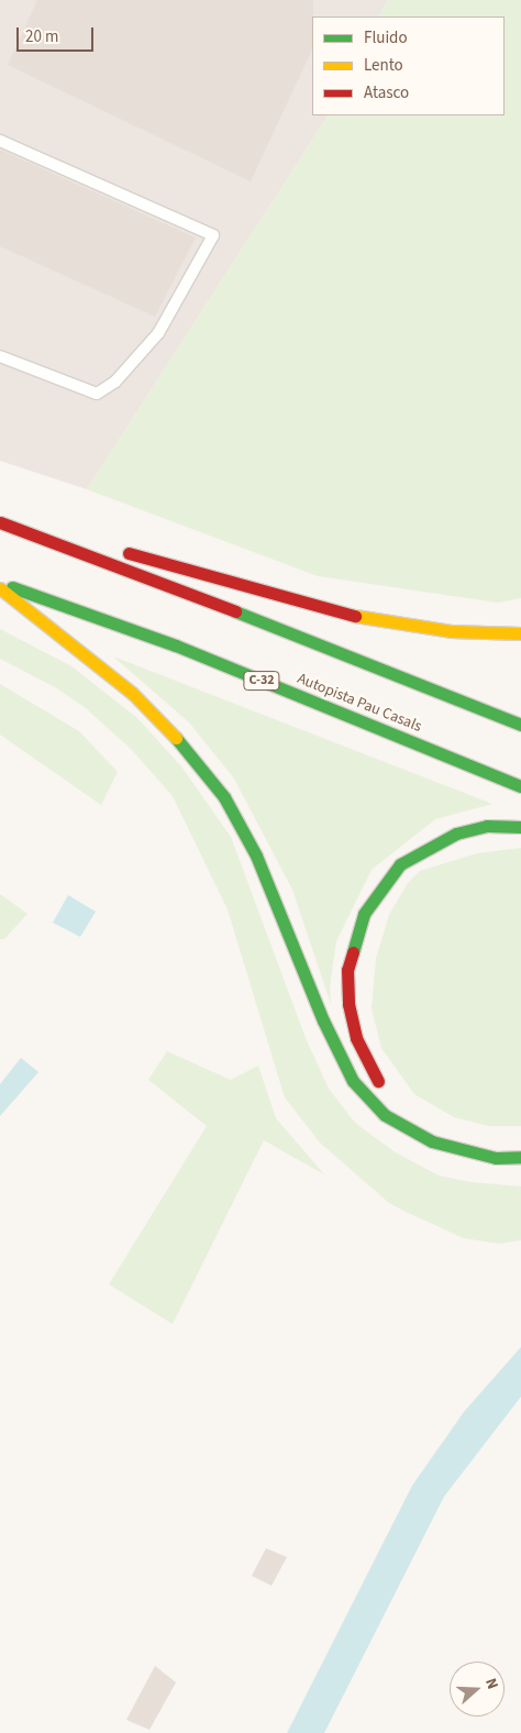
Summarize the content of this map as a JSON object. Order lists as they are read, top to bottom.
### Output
{
  "streets": {
    "highway": ["C-32", "Autopista Pau Casals"]
  },
  "legend": ["Fluido", "Lento", "Atasco"],
  "scale_bar": "20 m",
  "north": "right"
}
